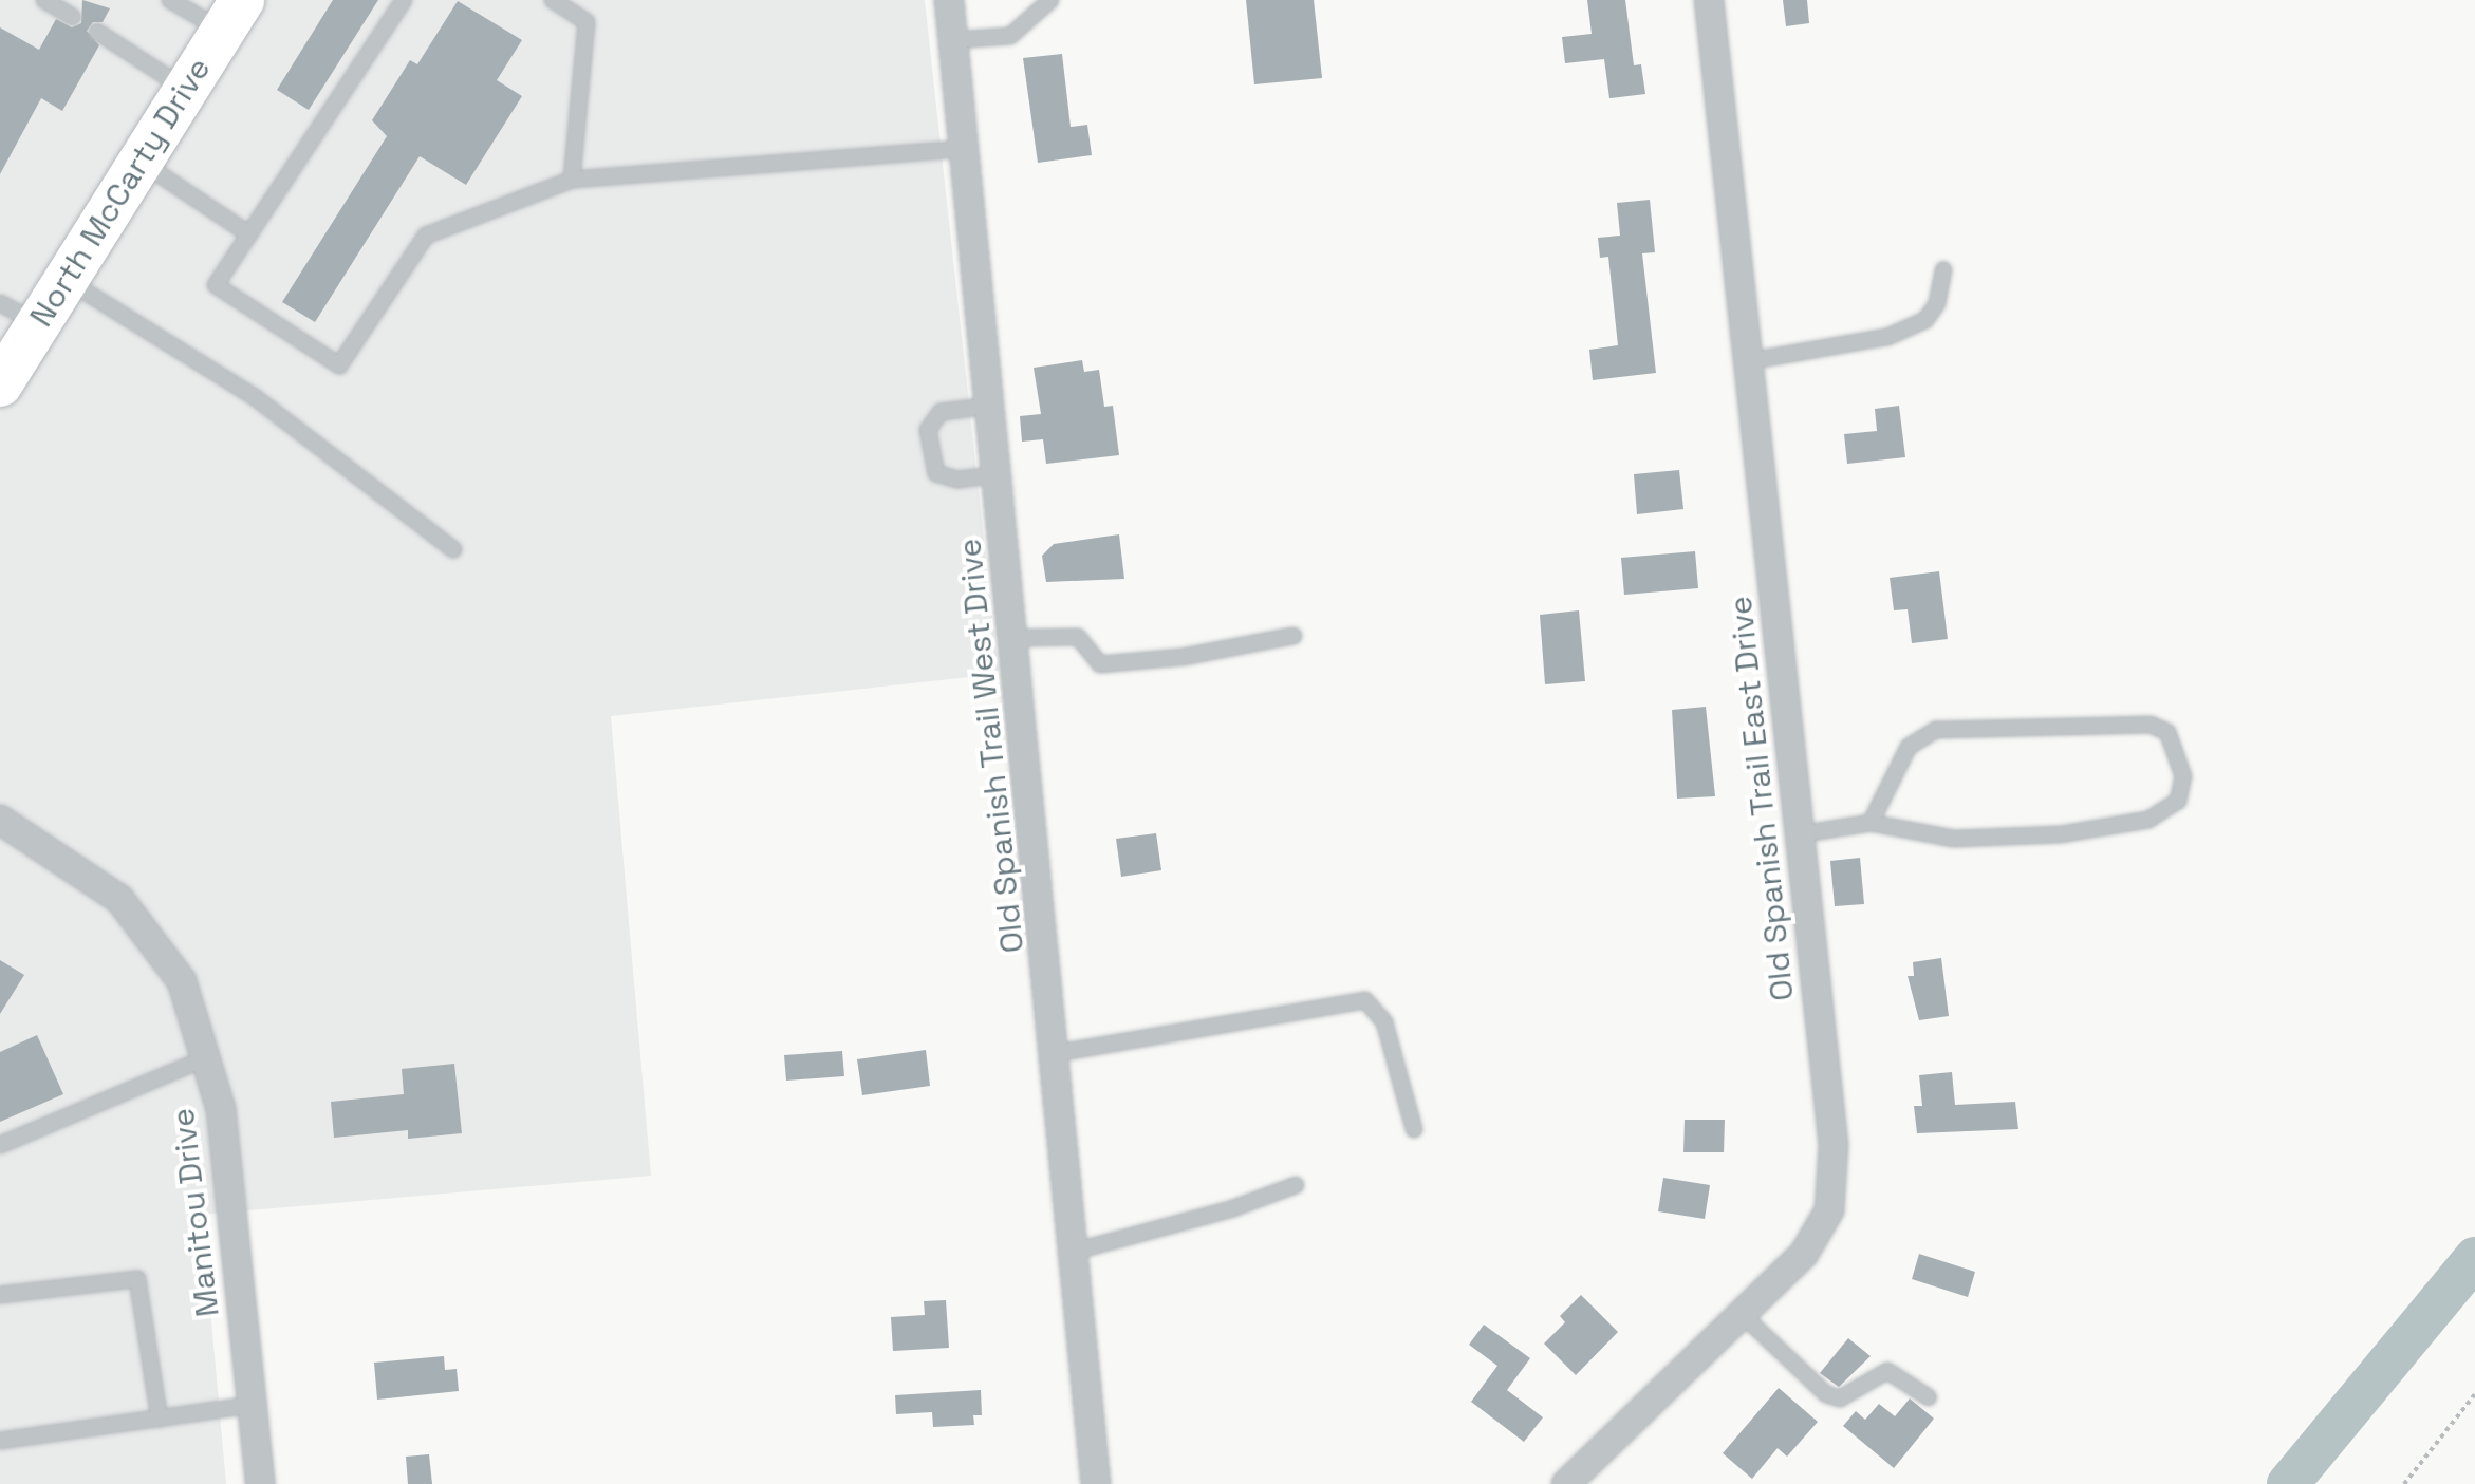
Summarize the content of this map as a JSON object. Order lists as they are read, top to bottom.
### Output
{
  "streets": {
    "main road": ["North McCarty Drive"],
    "street": ["Old Spanish Trail West Drive", "Old Spanish Trail East Drive", "Manitou Drive"]
  }
}
